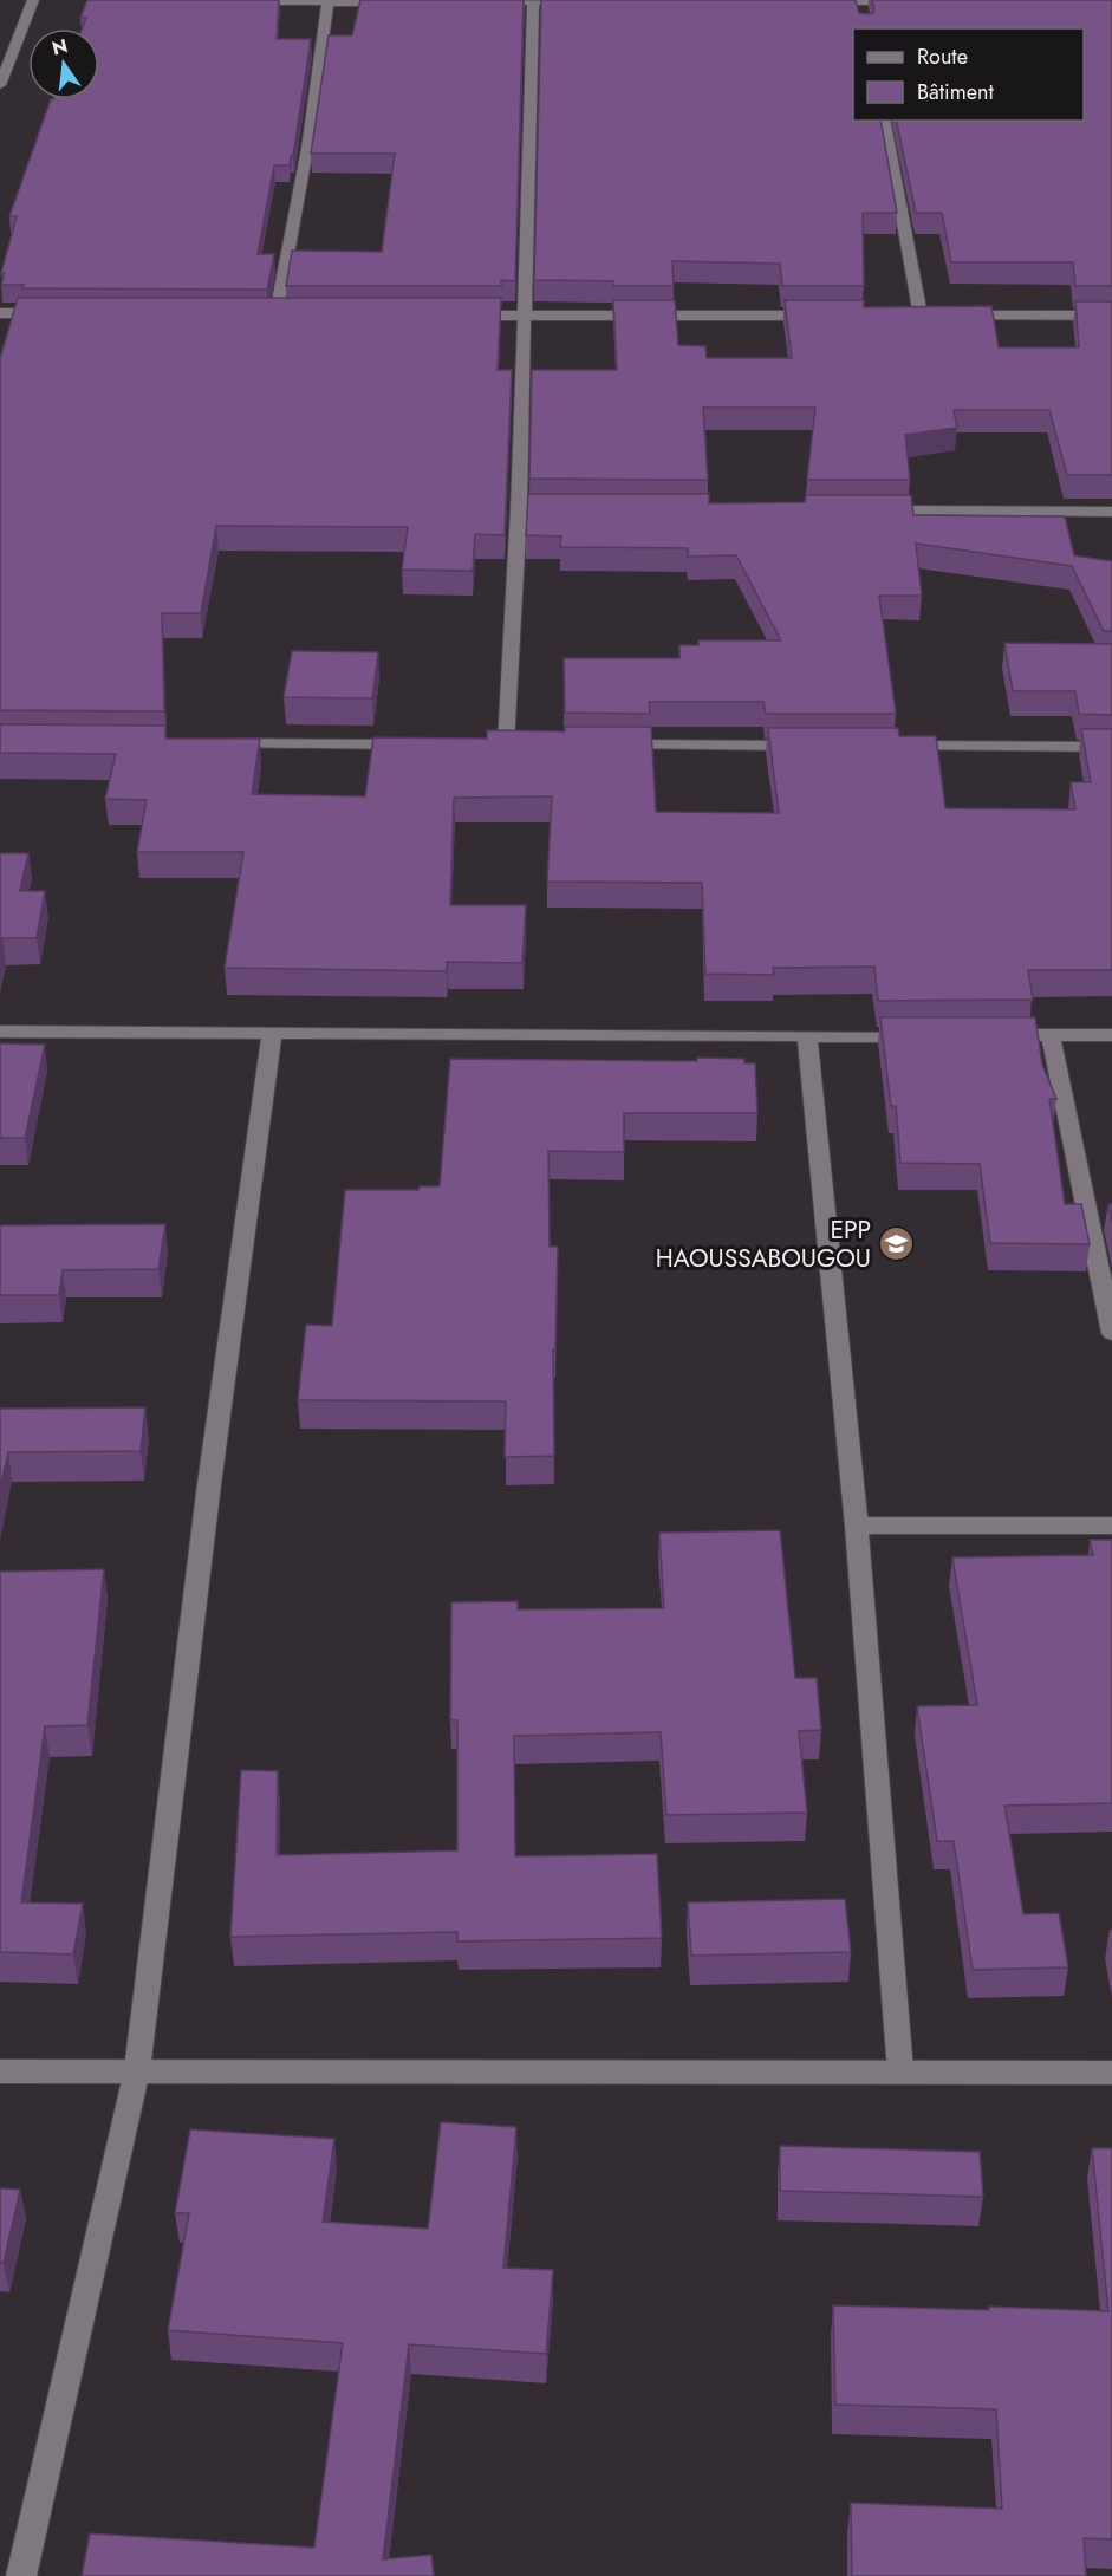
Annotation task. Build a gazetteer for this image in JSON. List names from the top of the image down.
{
  "places": {
    "school or university": ["EPP HAOUSSABOUGOU"]
  },
  "legend": ["Route", "Bâtiment"],
  "north": "top"
}
